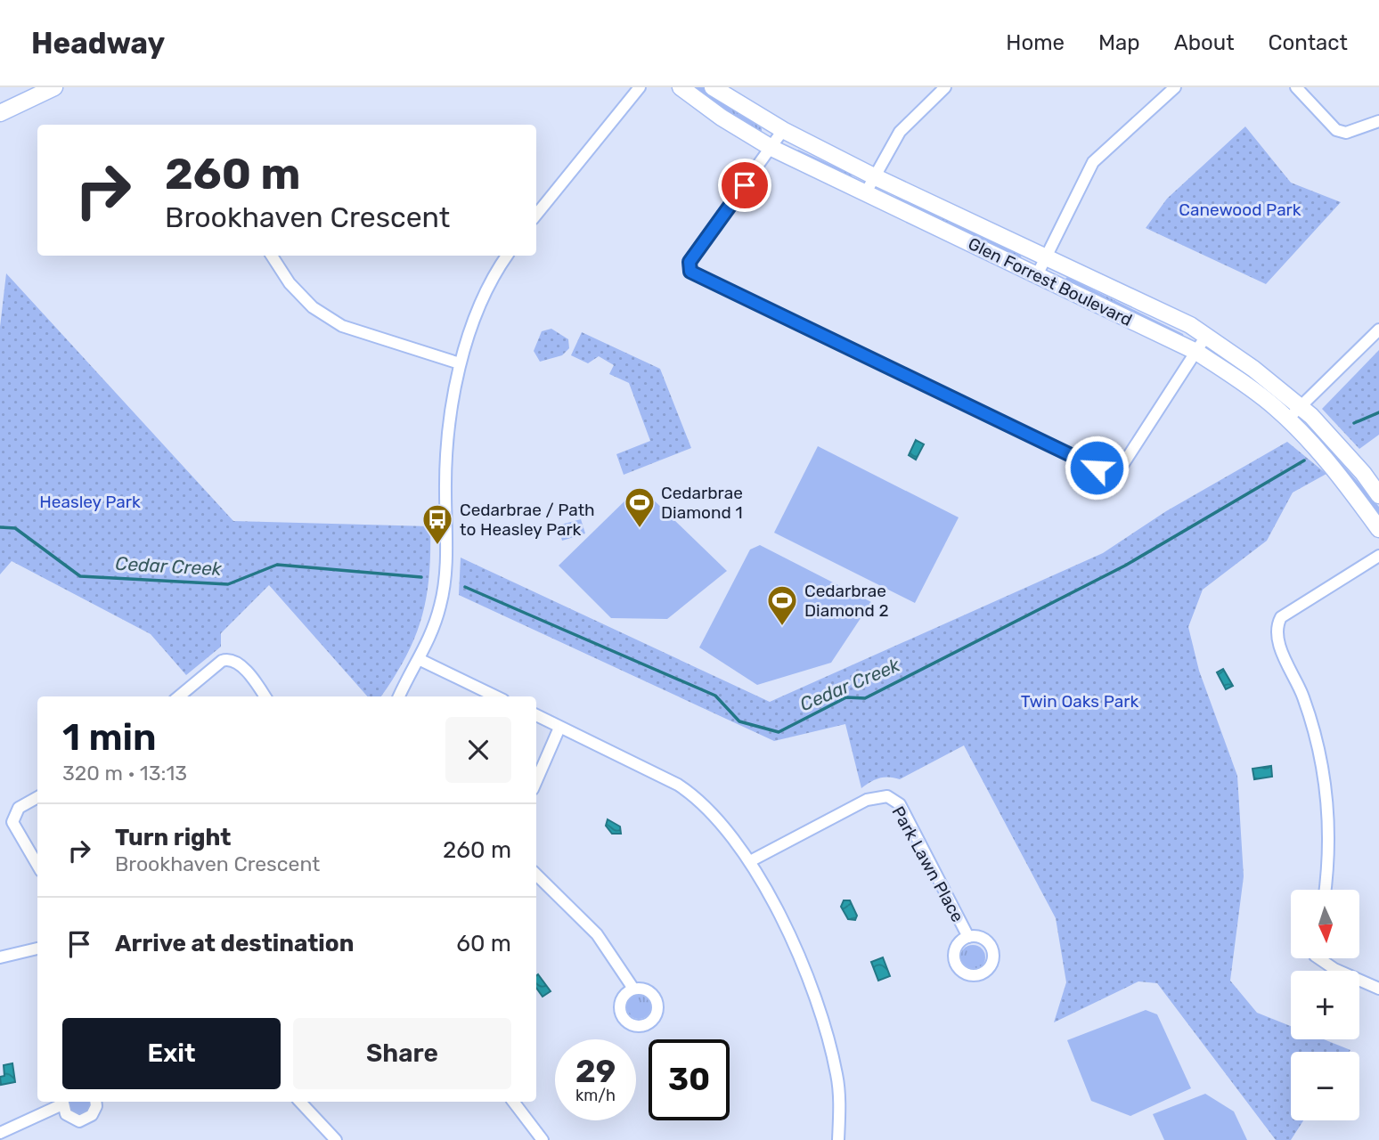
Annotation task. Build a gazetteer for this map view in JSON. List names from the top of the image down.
{
  "streets": {
    "street": ["Glen Forrest Boulevard", "Park Lawn Place"]
  },
  "water": ["Cedar Creek"],
  "parks": ["Canewood Park", "Heasley Park", "Twin Oaks Park"],
  "places": {
    "sports": ["Cedarbrae Diamond 1", "Cedarbrae Diamond 2"],
    "bus stop": ["Cedarbrae / Path to Heasley Park"]
  },
  "north": "bottom",
  "page": {
    "header": "Headway",
    "nav": [
      "Home",
      "Map",
      "About",
      "Contact"
    ],
    "turn": ["260 m", "Brookhaven Crescent"],
    "heading": ["1 min", "320 m · 13:13"],
    "list": [
      {
        "name": "Turn right",
        "note": "Brookhaven Crescent",
        "value": "260 m"
      },
      {
        "name": "Arrive at destination",
        "value": "60 m"
      }
    ],
    "map_buttons": ["+", "−"],
    "buttons": ["Exit", "Share"],
    "speed": "29 km/h",
    "limit": "30"
  }
}
